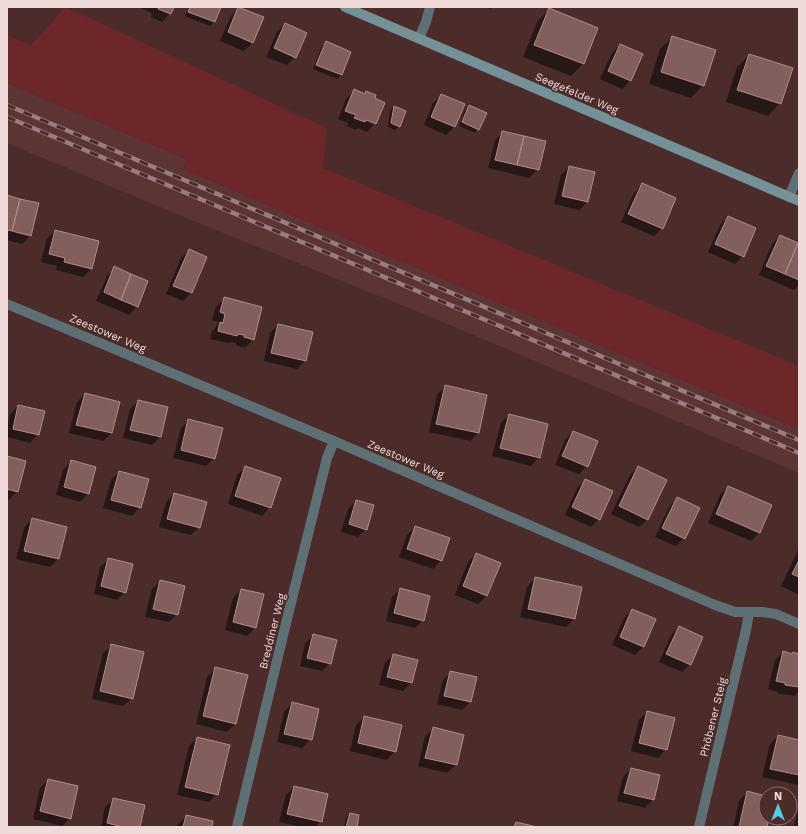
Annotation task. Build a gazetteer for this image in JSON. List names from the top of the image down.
{
  "streets": {
    "street": [
      "Seegefelder Weg",
      "Zeestower Weg",
      "Breddiner Weg",
      "Phöbener Steig"
    ]
  },
  "crossings": [
    ["Zeestower Weg", "Breddiner Weg"],
    ["Zeestower Weg", "Phöbener Steig"]
  ],
  "north": "top"
}
